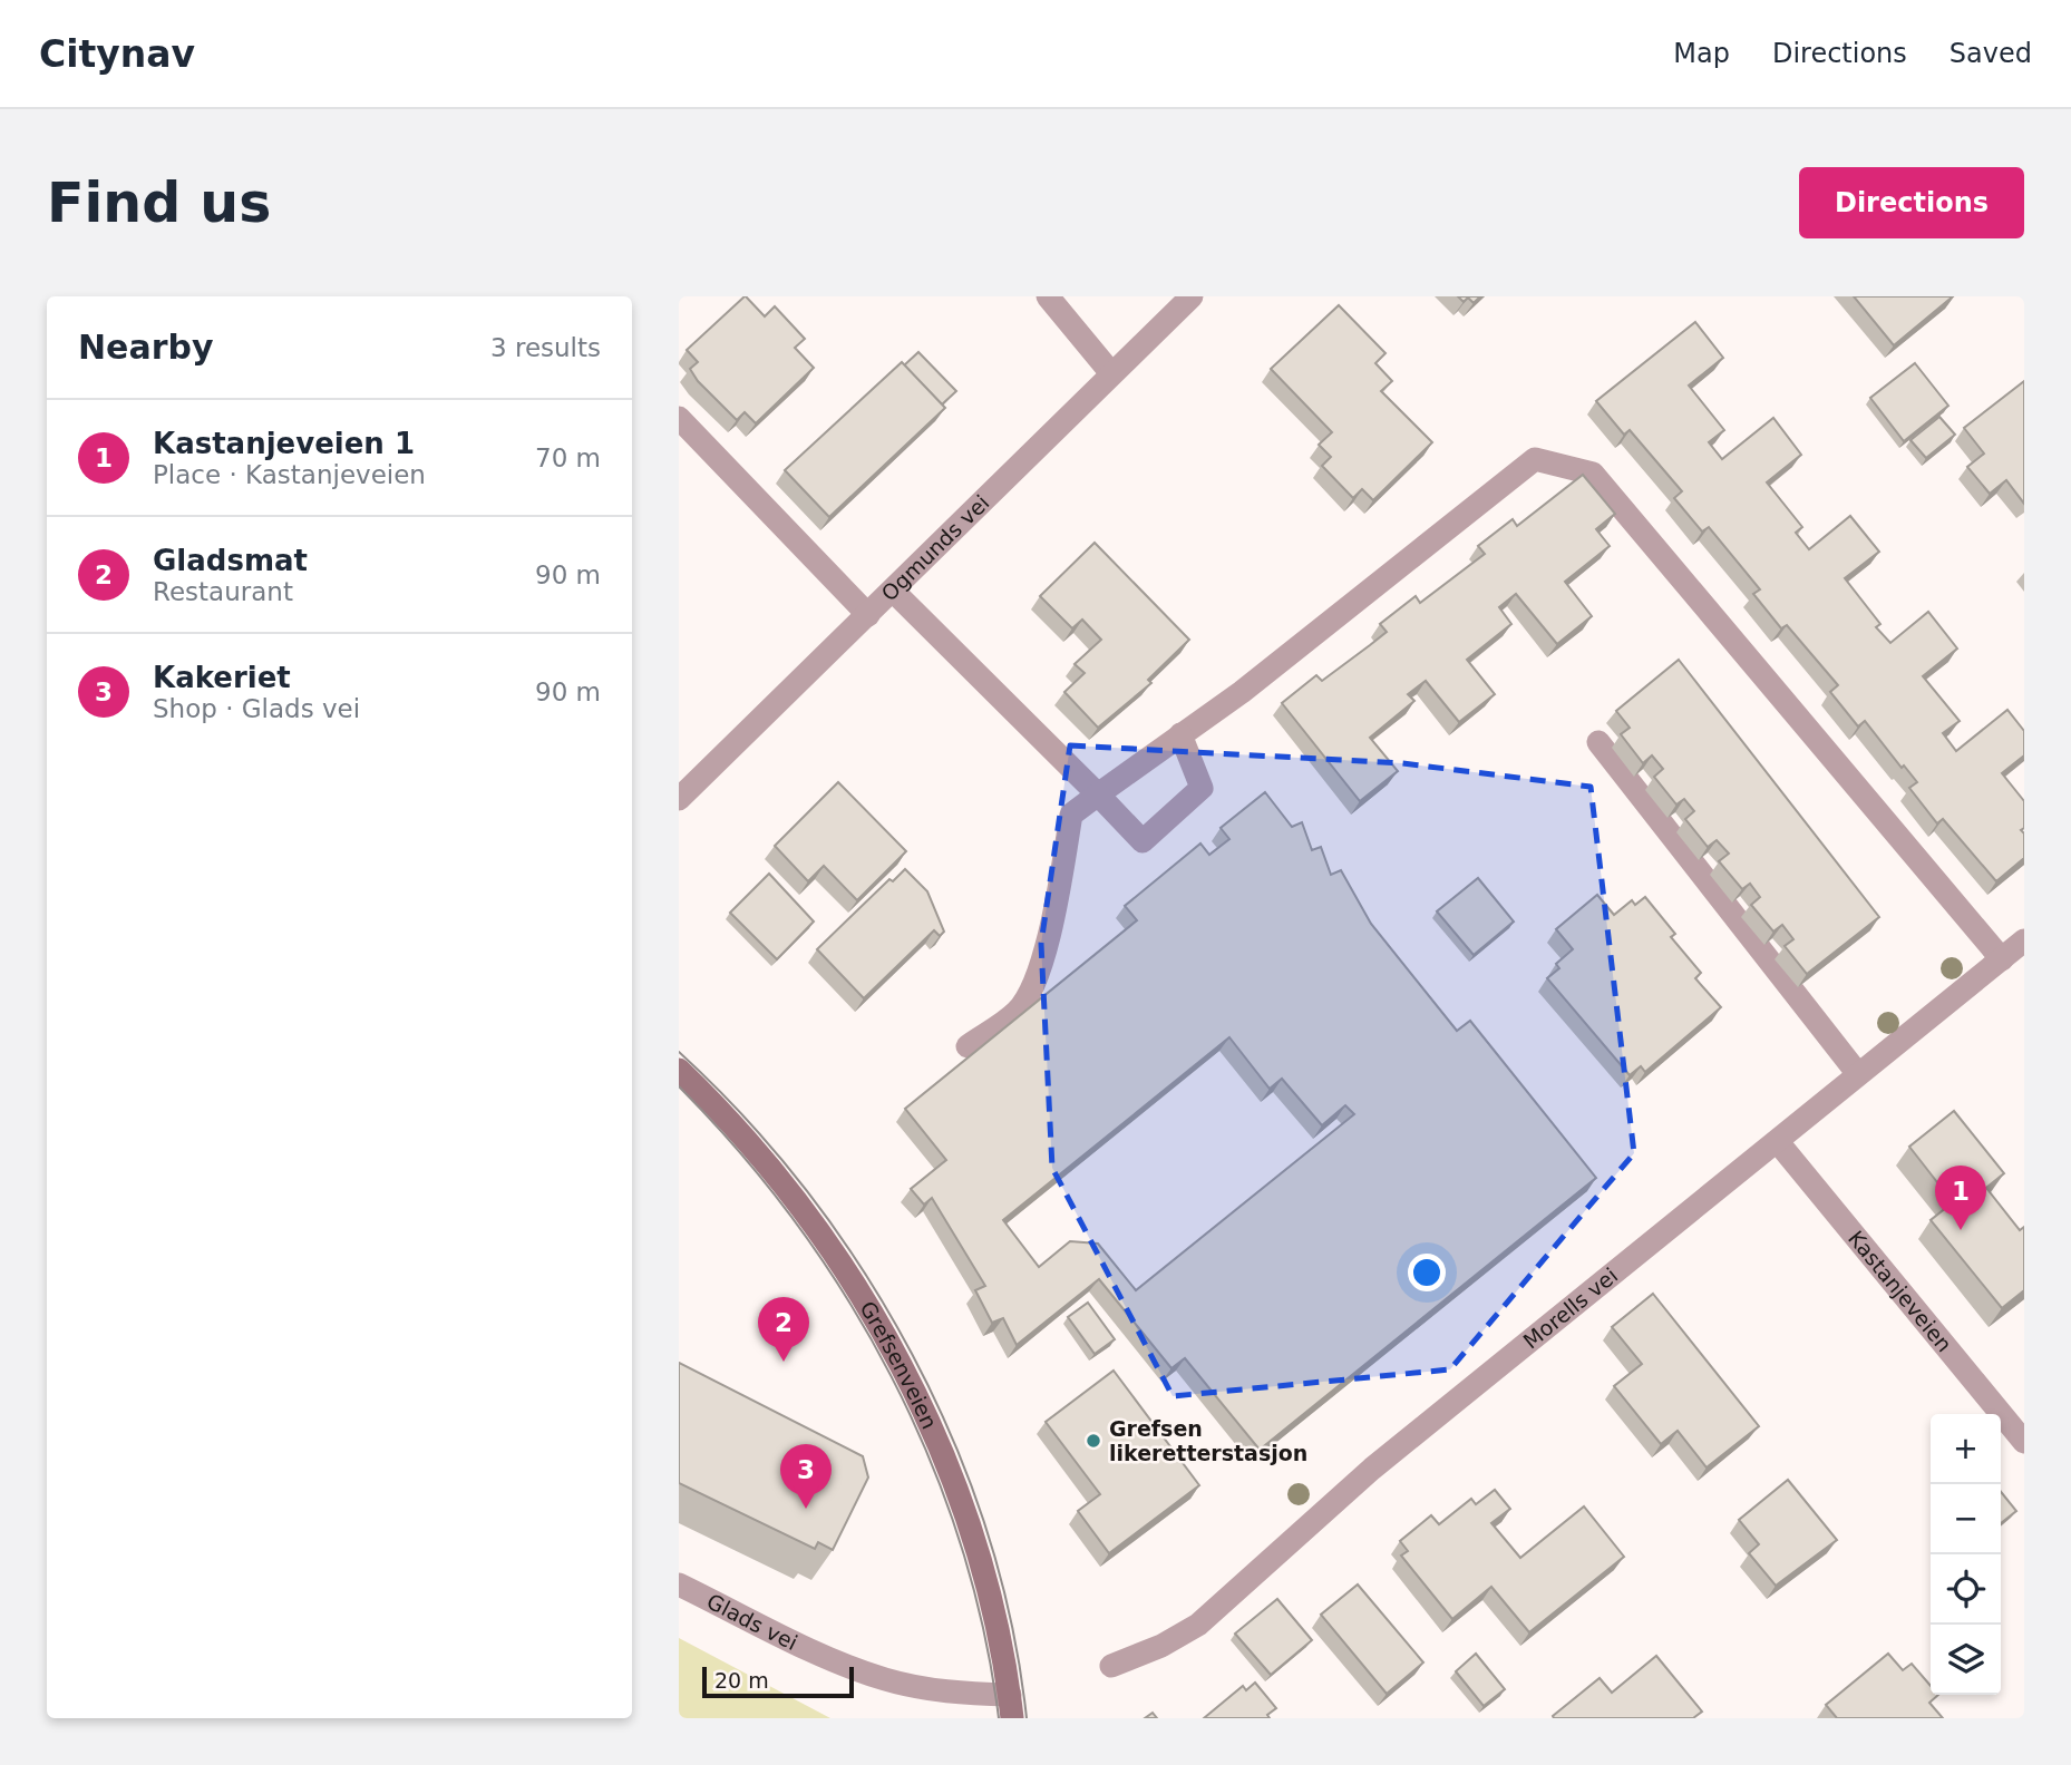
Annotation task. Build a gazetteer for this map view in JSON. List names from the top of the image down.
{
  "streets": {
    "main road": ["Grefsenveien"],
    "street": [
      "Ogmunds vei",
      "Kastanjeveien",
      "Morells vei",
      "Glads vei"
    ]
  },
  "crossings": [
    ["Kastanjeveien", "Morells vei"],
    ["Grefsenveien", "Glads vei"]
  ],
  "places": ["Grefsen likeretterstasjon"],
  "scale_bar": "20 m",
  "page": {
    "header": "Citynav",
    "nav": ["Map", "Directions", "Saved"],
    "buttons": "Directions",
    "title": "Find us",
    "heading": ["Nearby", "3 results"],
    "list": [
      {
        "mark": "1",
        "name": "Kastanjeveien 1",
        "note": "Place · Kastanjeveien",
        "value": "70 m"
      },
      {
        "mark": "2",
        "name": "Gladsmat",
        "note": "Restaurant",
        "value": "90 m"
      },
      {
        "mark": "3",
        "name": "Kakeriet",
        "note": "Shop · Glads vei",
        "value": "90 m"
      }
    ],
    "pins": ["1", "2", "3"],
    "map_buttons": ["+", "−"],
    "scale": "20 m"
  }
}
